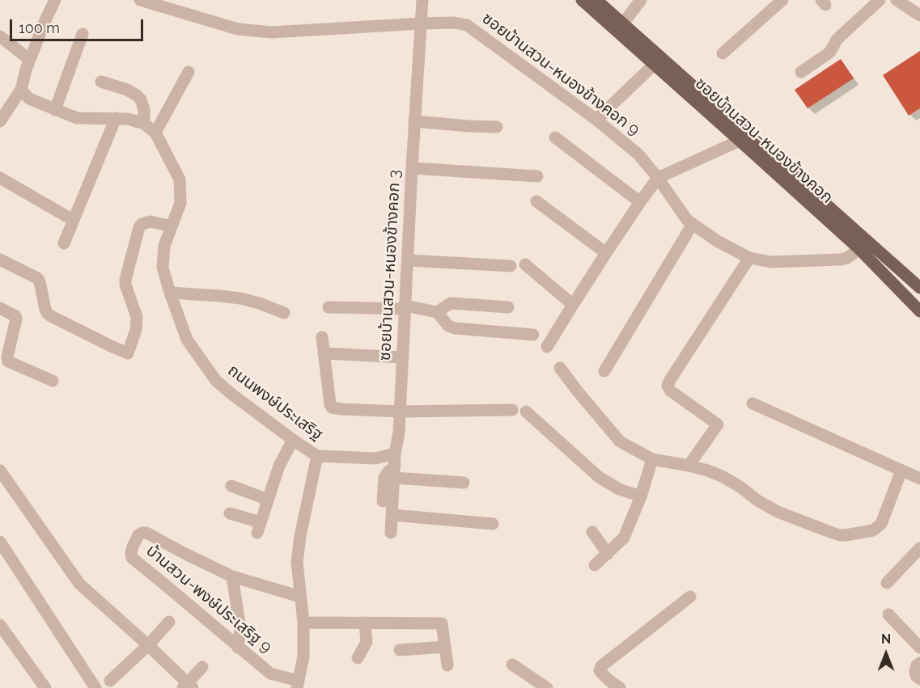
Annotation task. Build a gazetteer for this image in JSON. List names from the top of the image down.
{
  "streets": {
    "main road": ["ซอยบ้านสวน-หนองข้างคอก"],
    "street": [
      "ซอยบ้านสวน-หนองข้างคอก 9",
      "ซอยบ้านสวน-หนองข้างคอก 3",
      "ถนนพงษ์ประเสริฐ",
      "บ้านสวน-พงษ์ประเสริฐ 9"
    ]
  },
  "crossings": [
    ["ซอยบ้านสวน-หนองข้างคอก 9", "ซอยบ้านสวน-หนองข้างคอก"],
    ["ซอยบ้านสวน-หนองข้างคอก 9", "ซอยบ้านสวน-หนองข้างคอก 3"],
    ["ถนนพงษ์ประเสริฐ", "บ้านสวน-พงษ์ประเสริฐ 9"]
  ],
  "scale_bar": "100 m",
  "north": "top"
}
